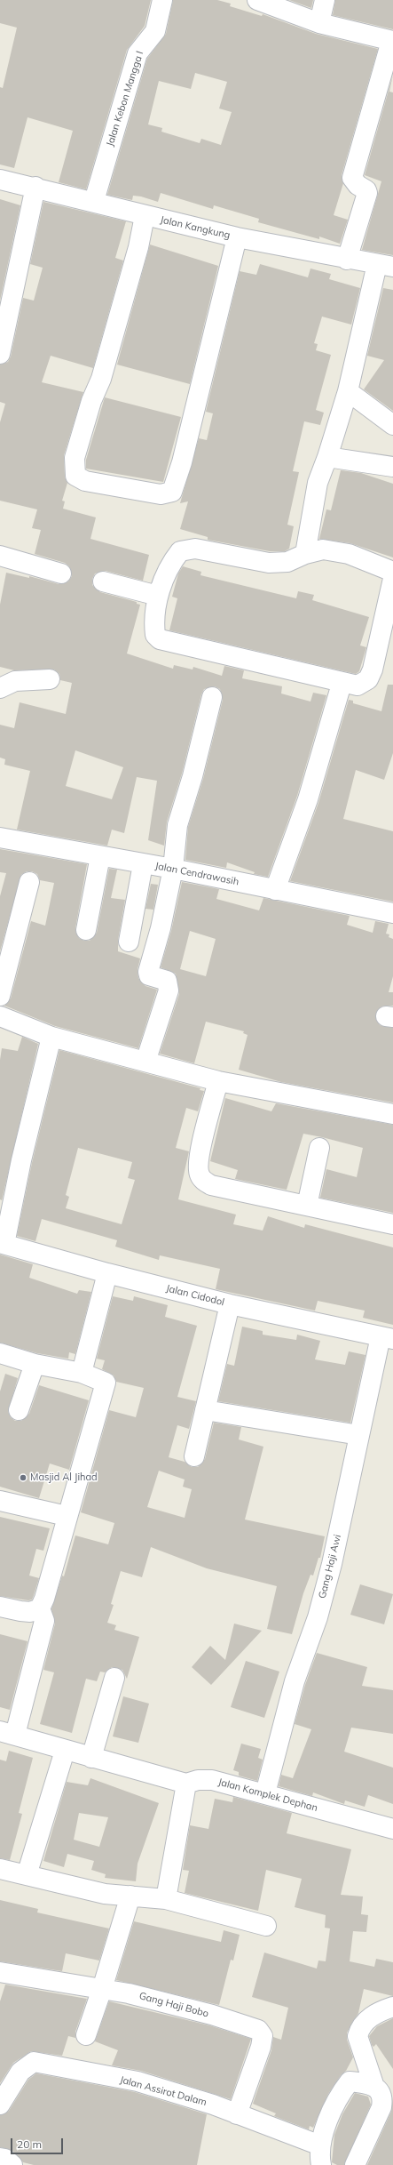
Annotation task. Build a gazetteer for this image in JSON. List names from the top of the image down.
{
  "streets": {
    "street": [
      "Jalan Kebon Mangga I",
      "Jalan Kangkung",
      "Jalan Cendrawasih",
      "Jalan Cidodol",
      "Gang Haji Awi",
      "Jalan Komplek Dephan",
      "Gang Haji Bobo",
      "Jalan Assirot Dalam"
    ]
  },
  "crossings": [
    ["Jalan Kebon Mangga I", "Jalan Kangkung"],
    ["Jalan Cidodol", "Gang Haji Awi"],
    ["Gang Haji Awi", "Jalan Komplek Dephan"],
    ["Gang Haji Bobo", "Jalan Assirot Dalam"]
  ],
  "places": ["Masjid Al Jihad"],
  "scale_bar": "20 m"
}
